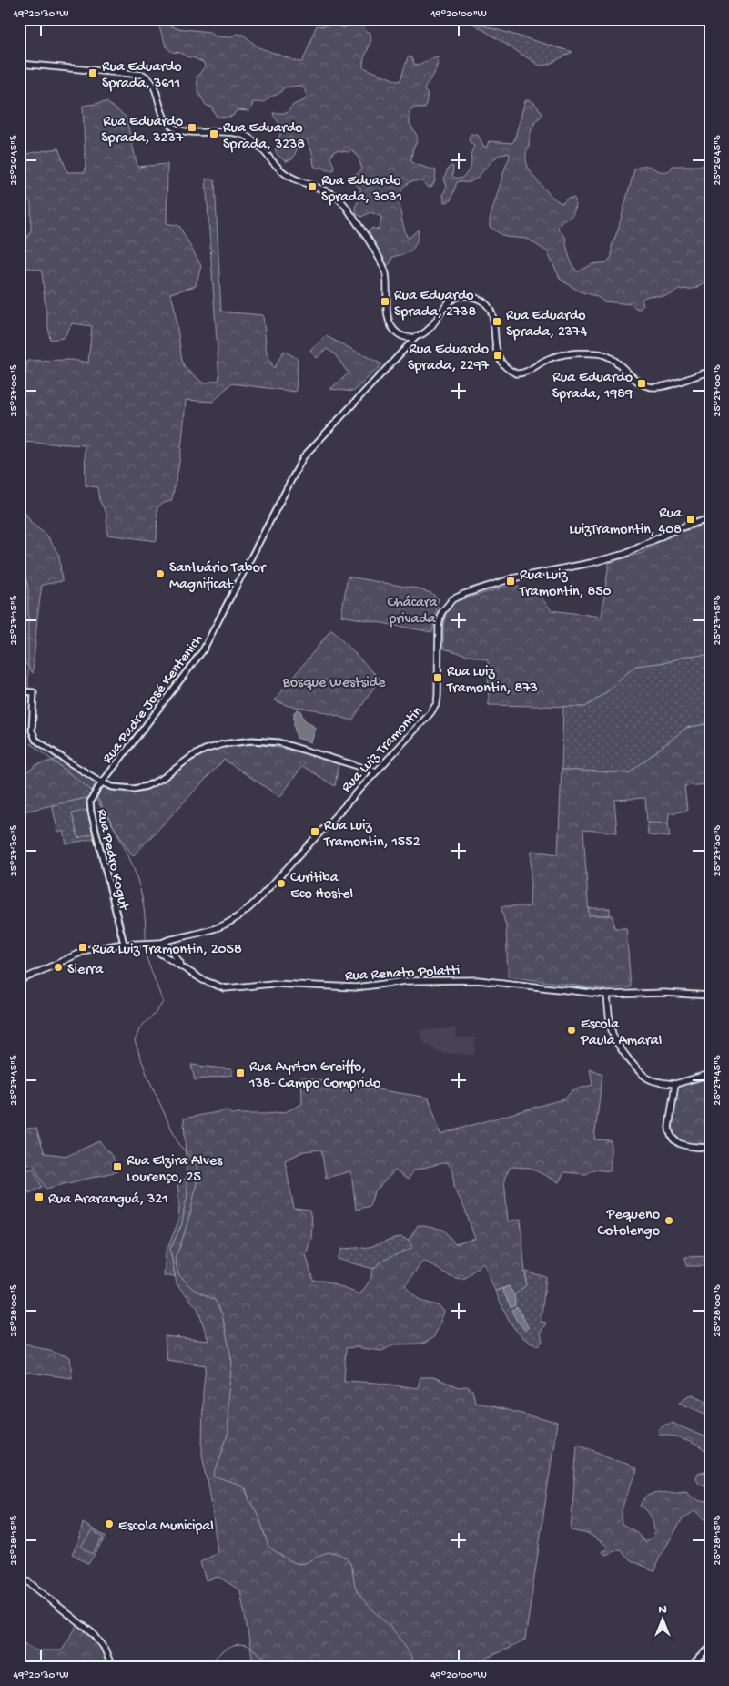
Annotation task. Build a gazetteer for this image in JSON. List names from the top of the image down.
{
  "streets": {
    "main road": ["Rua Luiz Tramontin", "Rua Renato Polatti"],
    "street": ["Rua Padre José Kentenich", "Rua Pedro Kogut"]
  },
  "crossings": [
    ["Rua Padre José Kentenich", "Rua Pedro Kogut"],
    ["Rua Luiz Tramontin", "Rua Renato Polatti"]
  ],
  "parks": ["Chácara privada", "Bosque Westside"],
  "places": {
    "transit": [
      "Rua Eduardo Sprada, 3611",
      "Rua Eduardo Sprada, 3237",
      "Rua Eduardo Sprada, 3238",
      "Rua Eduardo Sprada, 3031",
      "Rua Eduardo Sprada, 2738",
      "Rua Eduardo Sprada, 2374",
      "Rua Eduardo Sprada, 2297",
      "Rua Eduardo Sprada, 1989",
      "Rua LuizTramontin, 408",
      "Rua Luiz Tramontin, 850",
      "Rua Luiz Tramontin, 873",
      "Rua Luiz Tramontin, 1552",
      "Rua Luiz Tramontin, 2058",
      "Rua Ayrton Greiffo, 138- Campo Comprido",
      "Rua Elzira Alves Lourenço, 25",
      "Rua Araranguá, 321"
    ],
    "other": [
      "Santuário Tabor Magnificat",
      "Curitiba Eco Hostel",
      "Sierra",
      "Escola Paula Amaral",
      "Pequeno Cotolengo",
      "Escola Municipal"
    ]
  },
  "north": "top",
  "coordinates": [
    "49°20'30\"W",
    "49°20'00\"W",
    "25°26'45\"S",
    "25°27'00\"S",
    "25°27'15\"S",
    "25°27'30\"S",
    "25°27'45\"S",
    "25°28'00\"S",
    "25°28'15\"S"
  ]
}
